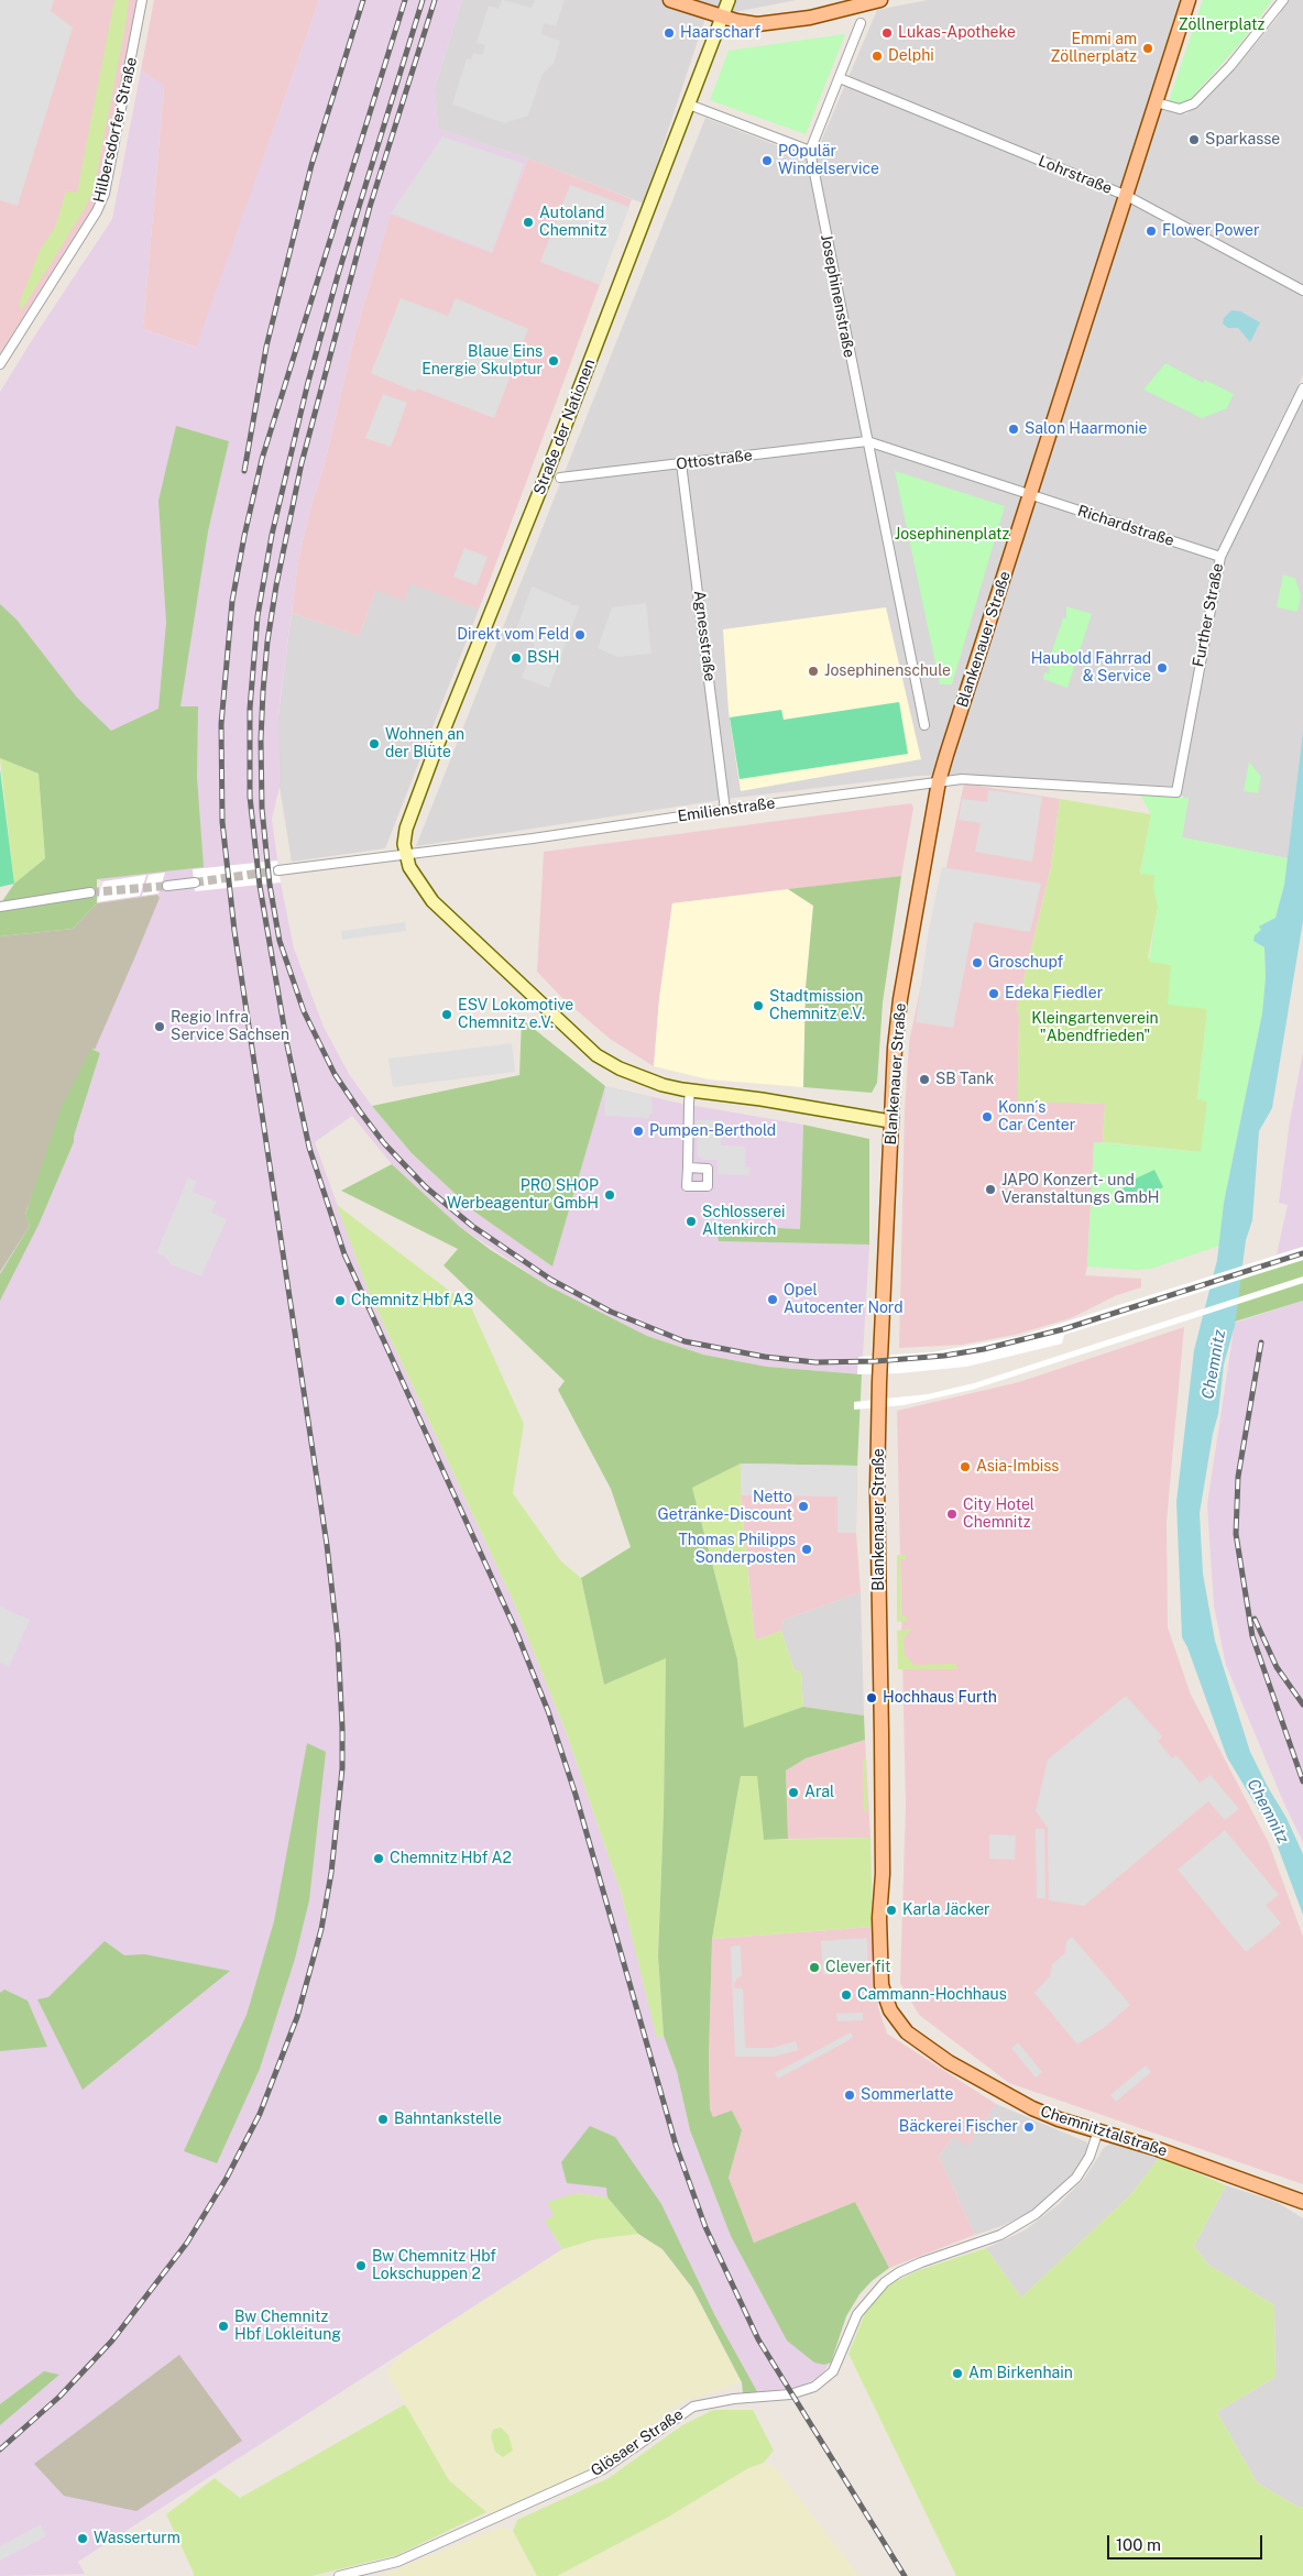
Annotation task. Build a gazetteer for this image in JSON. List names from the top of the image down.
{
  "streets": {
    "main road": ["Straße der Nationen", "Blankenauer Straße", "Chemnitztalstraße"],
    "street": [
      "Hilbersdorfer Straße",
      "Lohrstraße",
      "Josephinenstraße",
      "Ottostraße",
      "Richardstraße",
      "Further Straße",
      "Agnesstraße",
      "Emilienstraße",
      "Glösaer Straße"
    ]
  },
  "crossings": [
    ["Lohrstraße", "Blankenauer Straße"],
    ["Josephinenstraße", "Ottostraße"],
    ["Straße der Nationen", "Emilienstraße"],
    ["Ottostraße", "Agnesstraße"],
    ["Richardstraße", "Further Straße"],
    ["Richardstraße", "Blankenauer Straße"],
    ["Further Straße", "Emilienstraße"],
    ["Agnesstraße", "Emilienstraße"],
    ["Blankenauer Straße", "Emilienstraße"],
    ["Blankenauer Straße", "Chemnitztalstraße"],
    ["Chemnitztalstraße", "Glösaer Straße"]
  ],
  "water": ["Chemnitz"],
  "parks": ["Zöllnerplatz", "Josephinenplatz", "Kleingartenverein \"Abendfrieden\""],
  "places": [
    "Haarscharf",
    "Lukas-Apotheke",
    "Emmi am Zöllnerplatz",
    "Delphi",
    "Sparkasse",
    "POpulär Windelservice",
    "Autoland Chemnitz",
    "Flower Power",
    "Blaue Eins Energie Skulptur",
    "Salon Haarmonie",
    "Direkt vom Feld",
    "BSH",
    "Haubold Fahrrad & Service",
    "Josephinenschule",
    "Wohnen an der Blüte",
    "Groschupf",
    "Edeka Fiedler",
    "Stadtmission Chemnitz e.V.",
    "ESV Lokomotive Chemnitz e.V.",
    "Regio Infra Service Sachsen",
    "SB Tank",
    "Konn´s Car Center",
    "Pumpen-Berthold",
    "JAPO Konzert- und Veranstaltungs GmbH",
    "PRO SHOP Werbeagentur GmbH",
    "Schlosserei Altenkirch",
    "Opel Autocenter Nord",
    "Chemnitz Hbf A3",
    "Asia-Imbiss",
    "Netto Getränke-Discount",
    "City Hotel Chemnitz",
    "Thomas Philipps Sonderposten",
    "Hochhaus Furth",
    "Aral",
    "Chemnitz Hbf A2",
    "Karla Jäcker",
    "Clever fit",
    "Cammann-Hochhaus",
    "Sommerlatte",
    "Bahntankstelle",
    "Bäckerei Fischer",
    "Bw Chemnitz Hbf Lokschuppen 2",
    "Bw Chemnitz Hbf Lokleitung",
    "Am Birkenhain",
    "Wasserturm"
  ],
  "scale_bar": "100 m"
}
